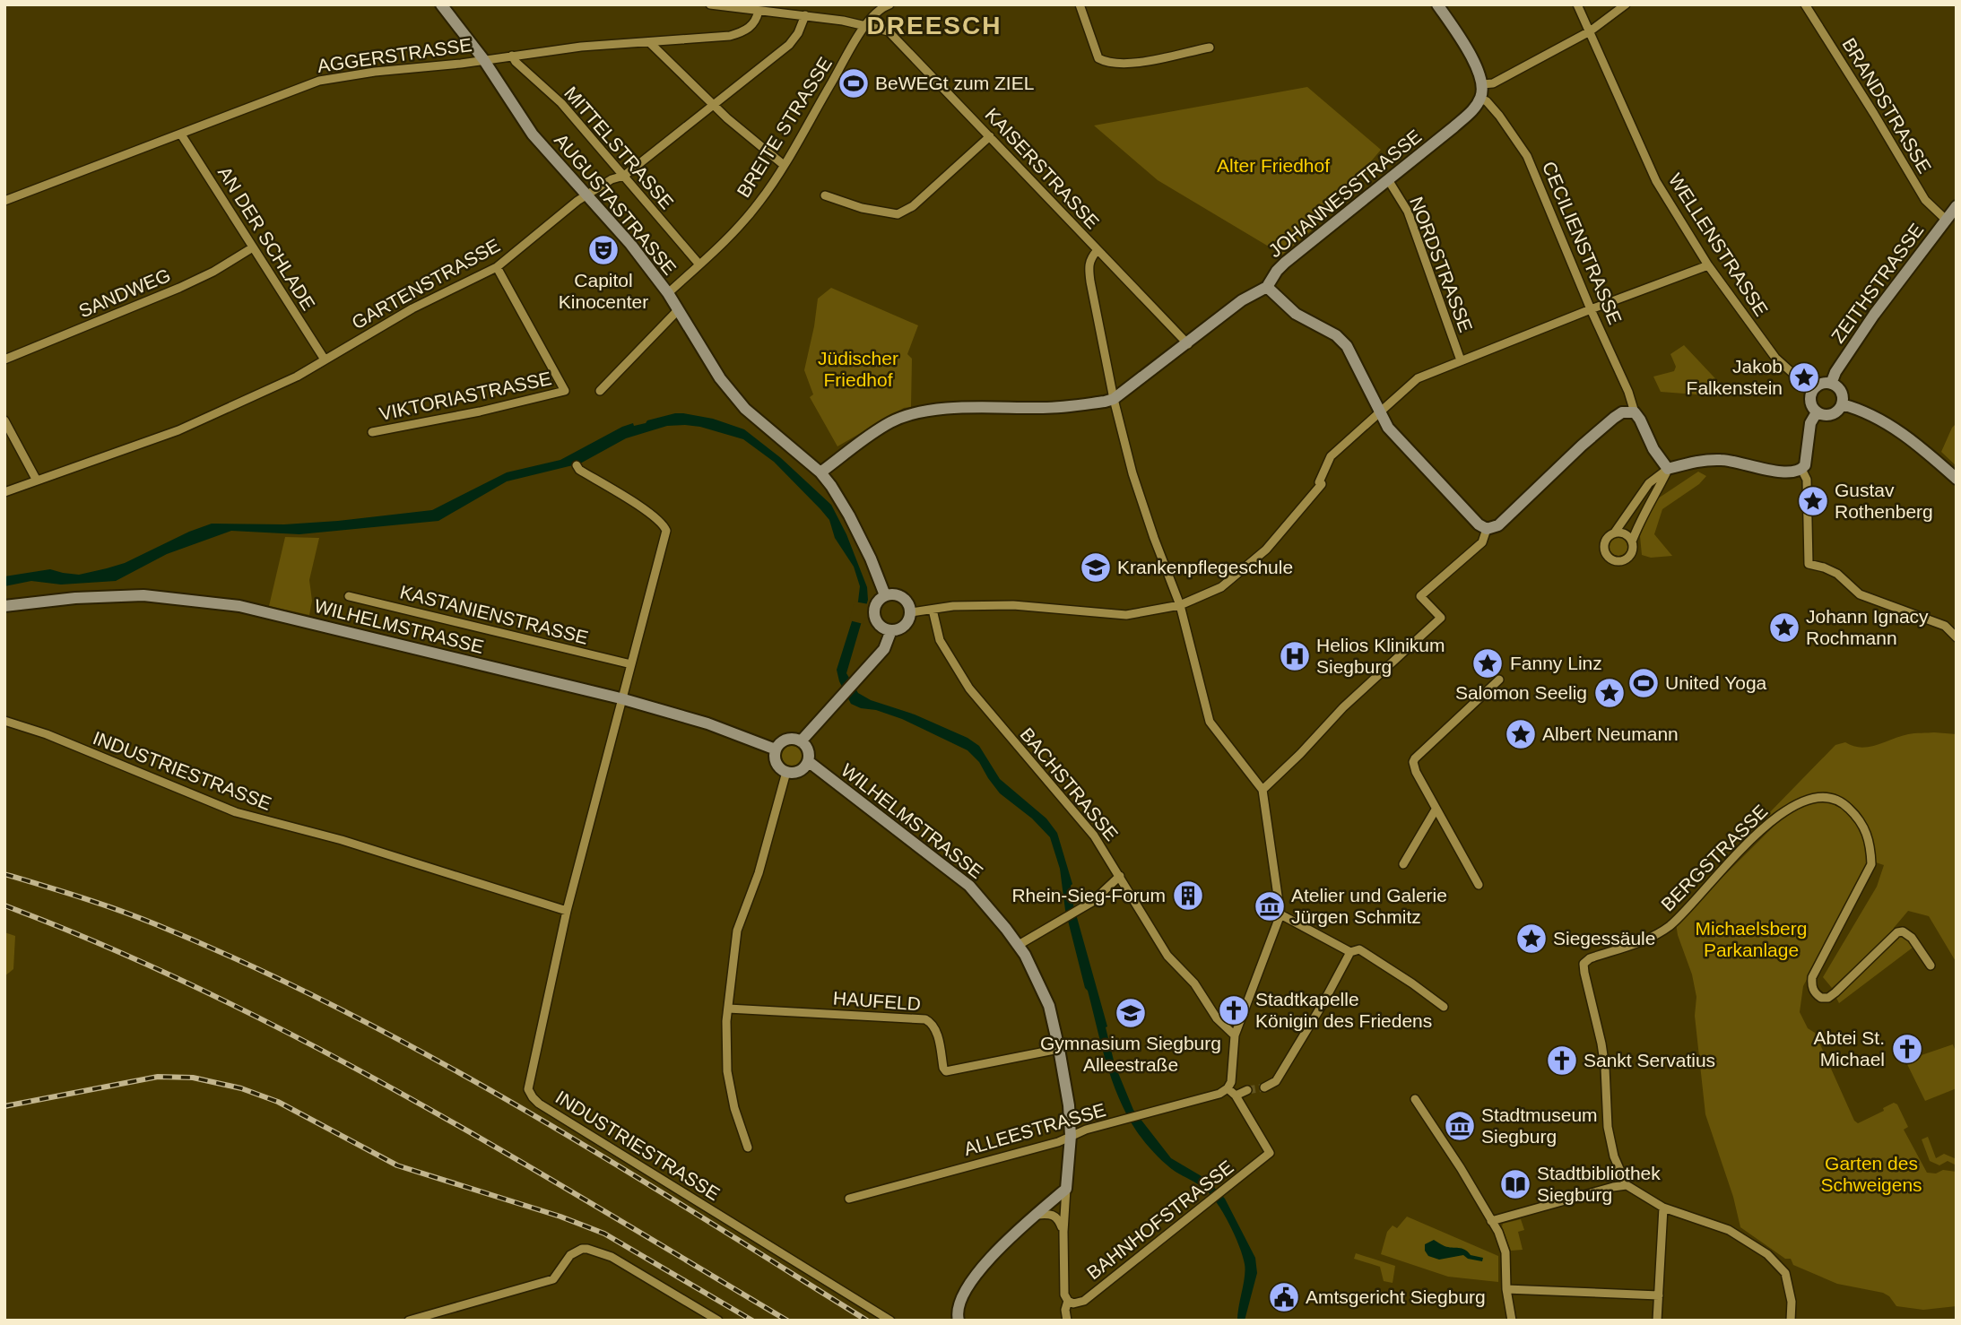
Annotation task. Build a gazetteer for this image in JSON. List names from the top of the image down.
{
  "streets": {
    "main road": [
      "JOHANNESSTRASSE",
      "AUGUSTASTRASSE",
      "CECILIENSTRASSE",
      "ZEITHSTRASSE",
      "WILHELMSTRASSE"
    ],
    "street": [
      "AGGERSTRASSE",
      "BRANDSTRASSE",
      "BREITE STRASSE",
      "MITTELSTRASSE",
      "KAISERSTRASSE",
      "AN DER SCHLADE",
      "WELLENSTRASSE",
      "NORDSTRASSE",
      "GARTENSTRASSE",
      "SANDWEG",
      "VIKTORIASTRASSE",
      "KASTANIENSTRASSE",
      "INDUSTRIESTRASSE",
      "BACHSTRASSE",
      "BERGSTRASSE",
      "HAUFELD",
      "ALLEESTRASSE",
      "BAHNHOFSTRASSE"
    ]
  },
  "crossings": [
    ["AGGERSTRASSE", "MITTELSTRASSE"],
    ["AGGERSTRASSE", "KAISERSTRASSE"],
    ["AGGERSTRASSE", "AUGUSTASTRASSE"],
    ["AGGERSTRASSE", "AN DER SCHLADE"],
    ["BRANDSTRASSE", "ZEITHSTRASSE"],
    ["BREITE STRASSE", "MITTELSTRASSE"],
    ["BREITE STRASSE", "KAISERSTRASSE"],
    ["BREITE STRASSE", "AUGUSTASTRASSE"],
    ["MITTELSTRASSE", "GARTENSTRASSE"],
    ["KAISERSTRASSE", "JOHANNESSTRASSE"],
    ["KAISERSTRASSE", "GARTENSTRASSE"],
    ["JOHANNESSTRASSE", "CECILIENSTRASSE"],
    ["JOHANNESSTRASSE", "NORDSTRASSE"],
    ["AUGUSTASTRASSE", "GARTENSTRASSE"],
    ["AN DER SCHLADE", "GARTENSTRASSE"],
    ["AN DER SCHLADE", "SANDWEG"],
    ["WELLENSTRASSE", "ZEITHSTRASSE"],
    ["GARTENSTRASSE", "VIKTORIASTRASSE"],
    ["KASTANIENSTRASSE", "INDUSTRIESTRASSE"],
    ["WILHELMSTRASSE", "INDUSTRIESTRASSE"],
    ["WILHELMSTRASSE", "HAUFELD"],
    ["WILHELMSTRASSE", "ALLEESTRASSE"],
    ["WILHELMSTRASSE", "BAHNHOFSTRASSE"]
  ],
  "districts": ["DREESCH"],
  "parks": [
    "Alter Friedhof",
    "Jüdischer Friedhof",
    "Michaelsberg Parkanlage",
    "Garten des Schweigens"
  ],
  "places": {
    "sports": ["BeWEGt zum ZIEL", "United Yoga"],
    "theatre": ["Capitol Kinocenter"],
    "place": [
      "Jakob Falkenstein",
      "Gustav Rothenberg",
      "Johann Ignacy Rochmann",
      "Fanny Linz",
      "Salomon Seelig",
      "Albert Neumann",
      "Siegessäule"
    ],
    "school or university": ["Krankenpflegeschule", "Gymnasium Siegburg Alleestraße"],
    "hospital": ["Helios Klinikum Siegburg"],
    "building": ["Rhein-Sieg-Forum"],
    "museum": ["Atelier und Galerie Jürgen Schmitz", "Stadtmuseum Siegburg"],
    "church": ["Stadtkapelle Königin des Friedens", "Abtei St. Michael", "Sankt Servatius"],
    "library": ["Stadtbibliothek Siegburg"],
    "public building": ["Amtsgericht Siegburg"]
  }
}
